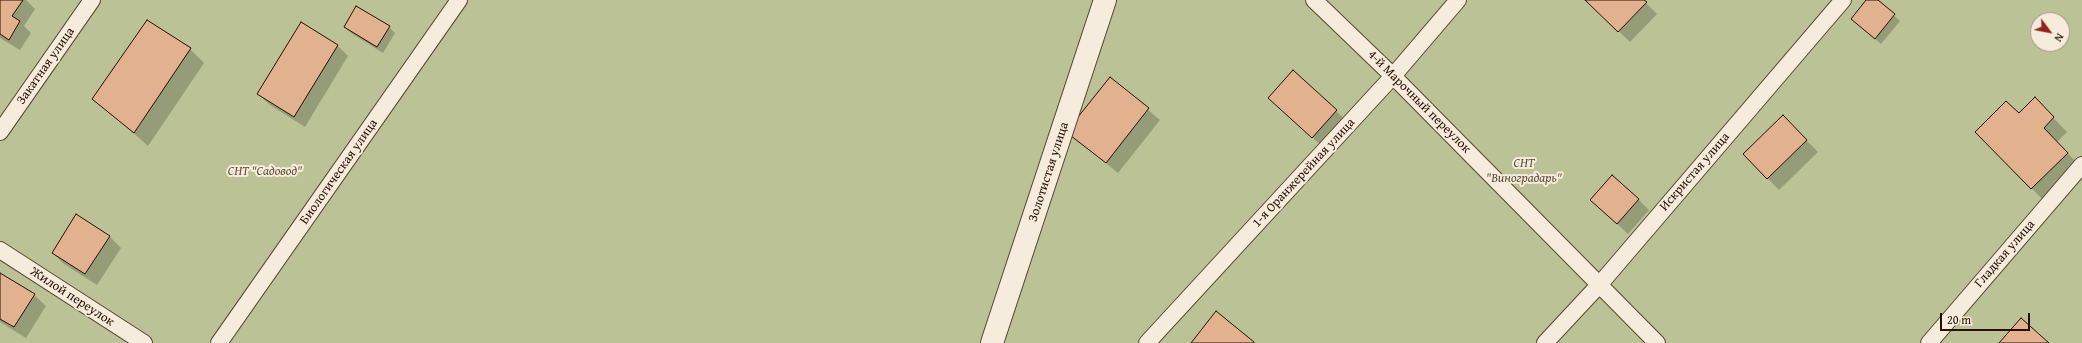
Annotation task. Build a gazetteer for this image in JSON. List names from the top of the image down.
{
  "streets": {
    "street": ["Золотистая улица"],
    "lane": [
      "Закатная улица",
      "4-й Марочный переулок",
      "Биологическая улица",
      "Искристая улица",
      "1-я Оранжерейная улица",
      "Гладкая улица",
      "Жилой переулок"
    ]
  },
  "crossings": [
    ["4-й Марочный переулок", "Искристая улица"],
    ["4-й Марочный переулок", "1-я Оранжерейная улица"]
  ],
  "parks": ["СНТ \"Виноградарь\"", "СНТ \"Садовод\""],
  "scale_bar": "20 m",
  "north": "bottom right"
}
